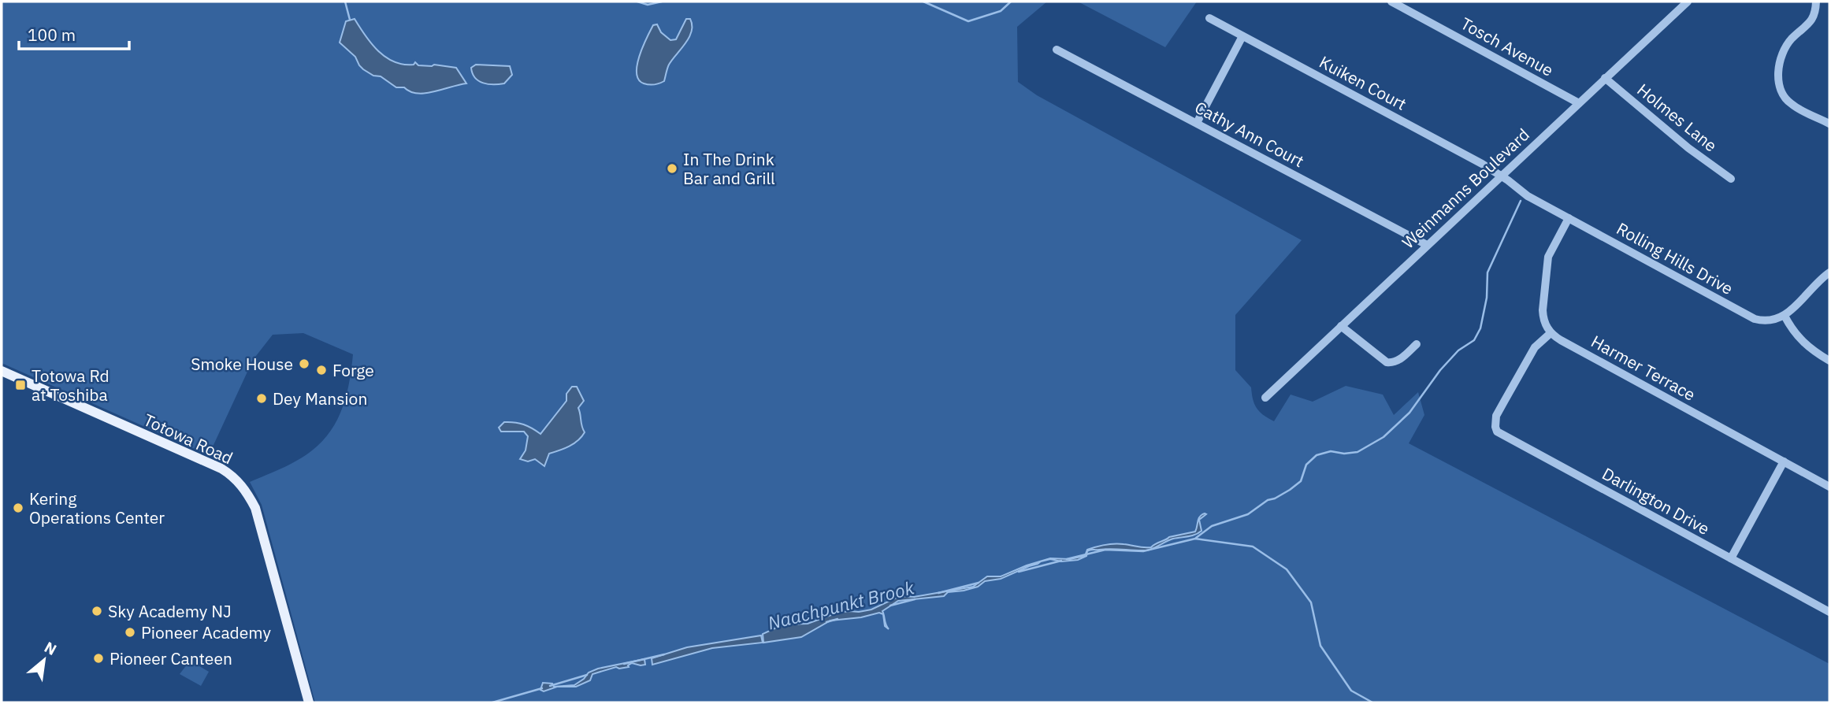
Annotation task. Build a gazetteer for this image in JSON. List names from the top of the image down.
{
  "streets": {
    "main road": ["Totowa Road"],
    "street": [
      "Tosch Avenue",
      "Kuiken Court",
      "Holmes Lane",
      "Cathy Ann Court",
      "Weinmanns Boulevard",
      "Rolling Hills Drive",
      "Harmer Terrace",
      "Darlington Drive"
    ]
  },
  "crossings": [
    ["Tosch Avenue", "Weinmanns Boulevard"],
    ["Kuiken Court", "Weinmanns Boulevard"],
    ["Kuiken Court", "Rolling Hills Drive"],
    ["Holmes Lane", "Weinmanns Boulevard"],
    ["Cathy Ann Court", "Weinmanns Boulevard"],
    ["Weinmanns Boulevard", "Rolling Hills Drive"],
    ["Harmer Terrace", "Darlington Drive"]
  ],
  "water": ["Naachpunkt Brook"],
  "places": {
    "other": [
      "In The Drink Bar and Grill",
      "Smoke House",
      "Forge",
      "Dey Mansion",
      "Kering Operations Center",
      "Sky Academy NJ",
      "Pioneer Academy",
      "Pioneer Canteen"
    ],
    "transit": ["Totowa Rd at Toshiba"]
  },
  "scale_bar": "100 m",
  "north": "top right"
}
